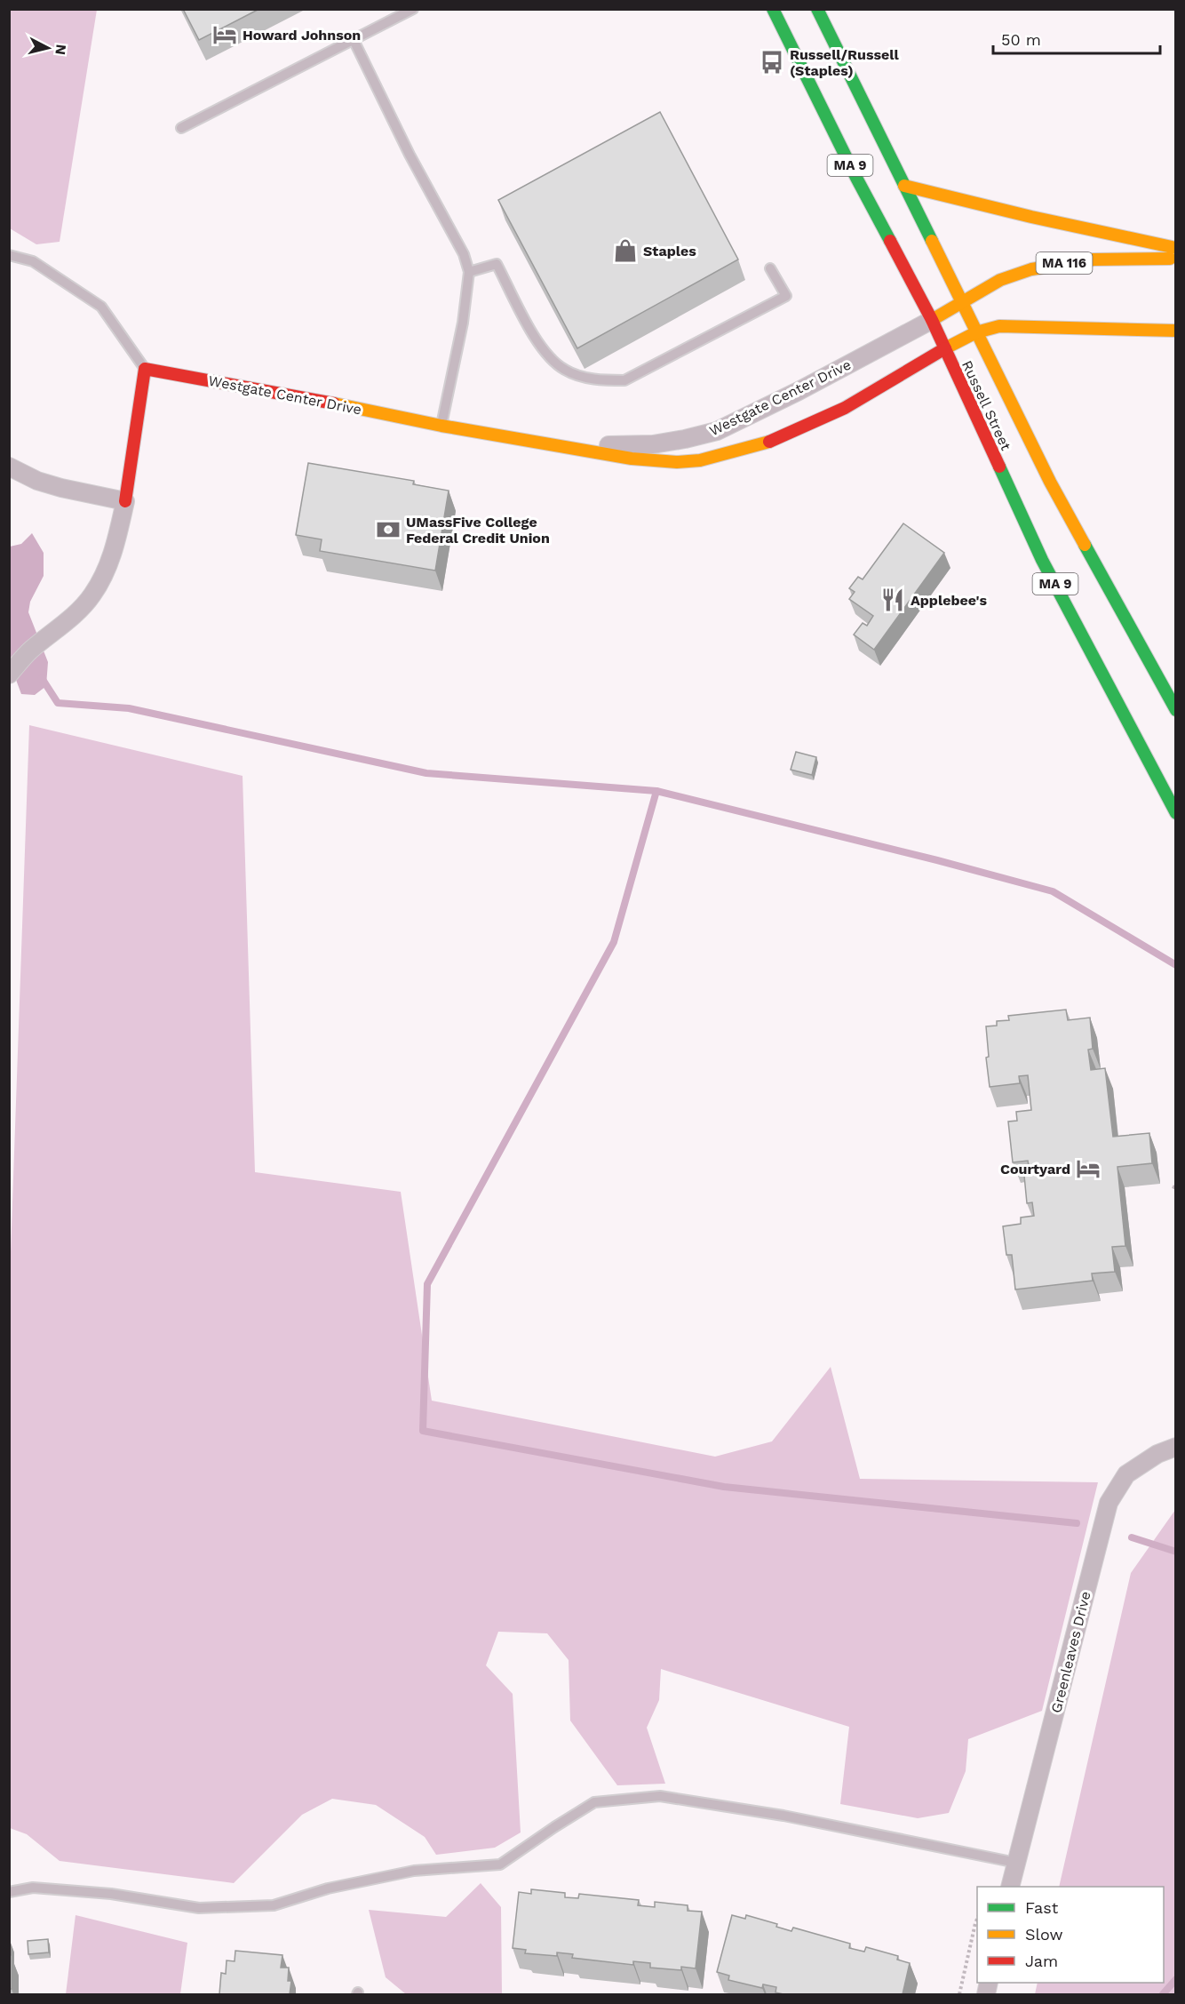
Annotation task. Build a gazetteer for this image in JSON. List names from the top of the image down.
{
  "streets": {
    "main road": [
      "MA 9",
      "MA 116",
      "Westgate Center Drive",
      "Russell Street"
    ],
    "street": ["Greenleaves Drive"]
  },
  "crossings": [
    ["MA 116", "Westgate Center Drive"],
    ["MA 116", "Russell Street"],
    ["Westgate Center Drive", "Russell Street"]
  ],
  "places": {
    "hotel": ["Howard Johnson", "Courtyard"],
    "bus stop": ["Russell/Russell (Staples)"],
    "shop": ["Staples"],
    "bank": ["UMassFive College Federal Credit Union"],
    "restaurant": ["Applebee's"]
  },
  "legend": ["Fast", "Slow", "Jam"],
  "scale_bar": "50 m",
  "north": "right"
}
